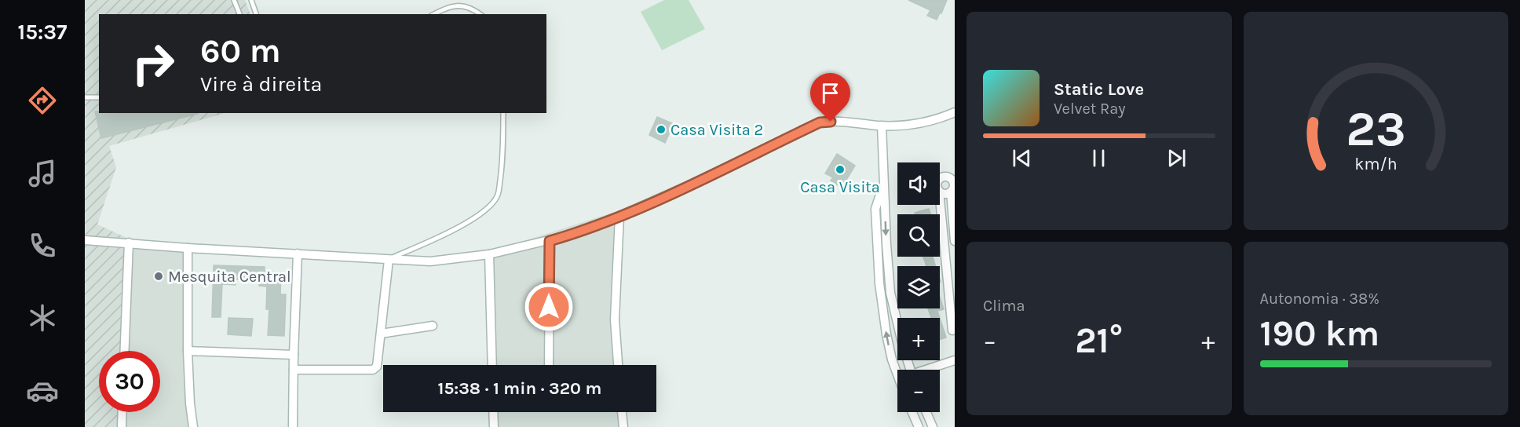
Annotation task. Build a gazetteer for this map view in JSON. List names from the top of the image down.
{
  "places": ["Casa Visita 2", "Casa Visita", "Mesquita Central"],
  "page": {
    "tabs": "15:37",
    "turn": ["60 m", "Vire à direita"],
    "song": ["Static Love", "Velvet Ray"],
    "map_buttons": ["+", "−"],
    "tile": [
      "Clima",
      ["Autonomia · 38%", "190 km"]
    ],
    "heat": ["−", "21°", "+"],
    "limit": "30",
    "trip": "15:38 · 1 min · 320 m",
    "gauge": ["23", "km/h"]
  }
}
